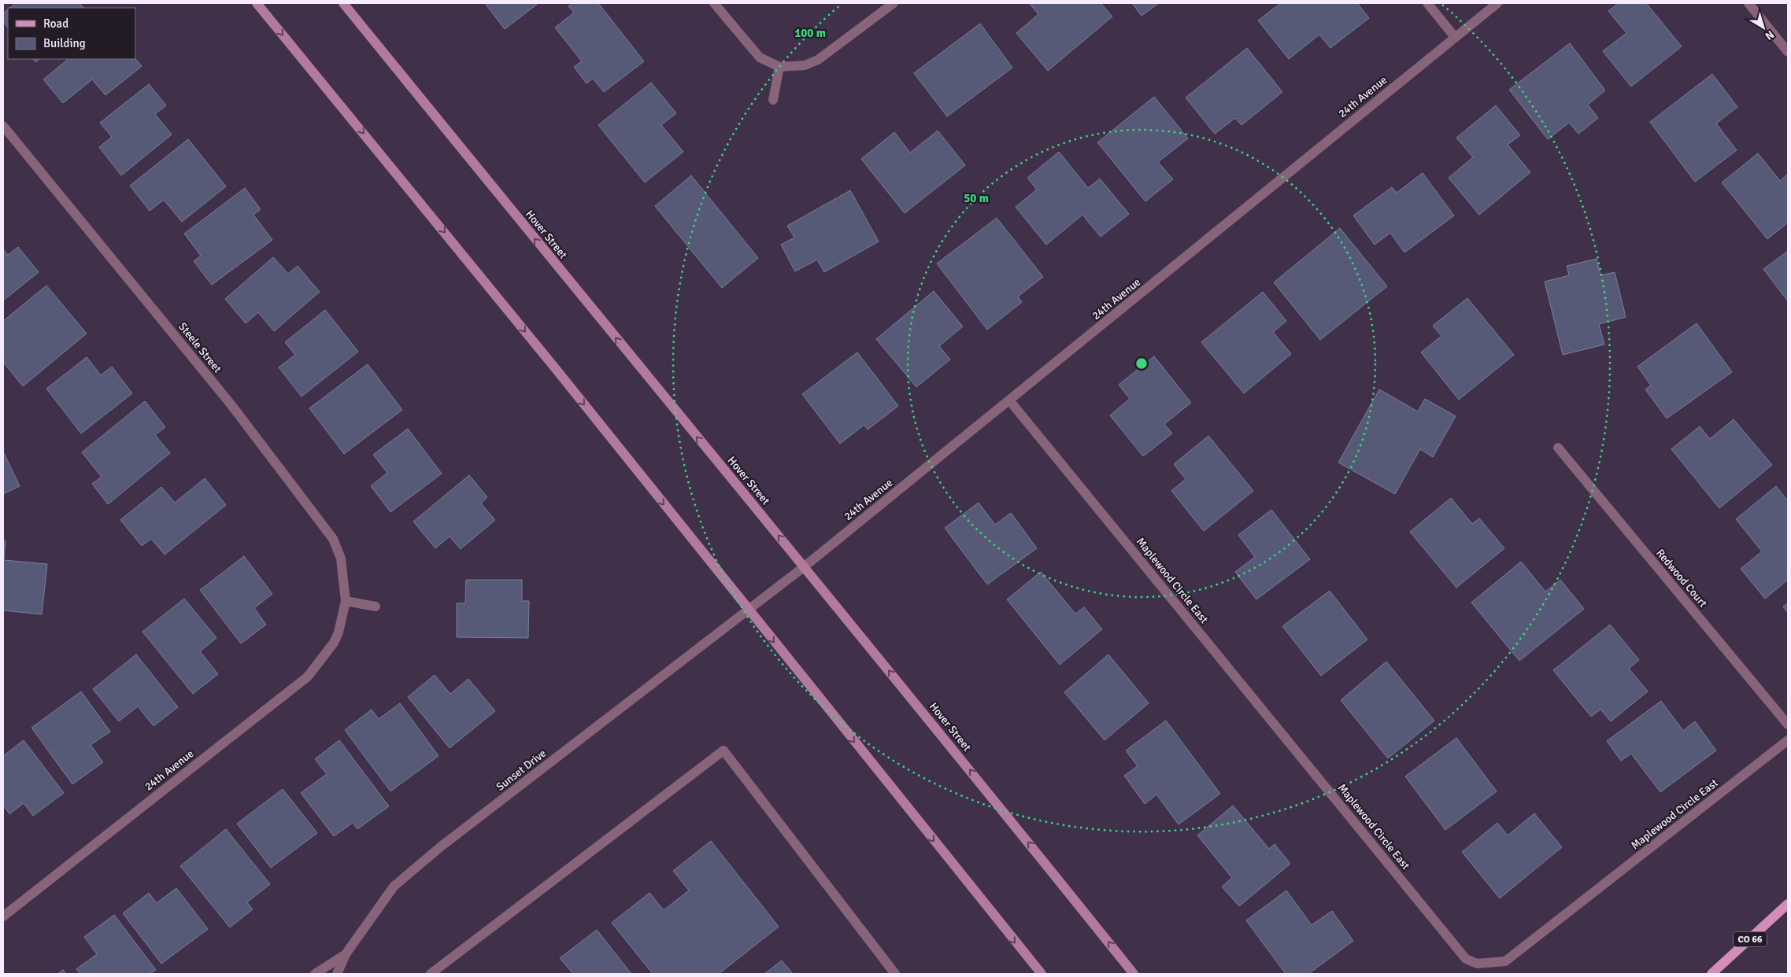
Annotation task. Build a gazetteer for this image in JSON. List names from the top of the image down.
{
  "streets": {
    "main road": ["Hover Street", "CO 66"],
    "street": [
      "24th Avenue",
      "Steele Street",
      "Redwood Court",
      "Maplewood Circle East",
      "Sunset Drive"
    ]
  },
  "crossings": [
    ["24th Avenue", "Hover Street"],
    ["24th Avenue", "Steele Street"],
    ["24th Avenue", "Maplewood Circle East"],
    ["24th Avenue", "Sunset Drive"]
  ],
  "legend": ["Road", "Building"],
  "north": "bottom right",
  "rings": ["100 m", "50 m"]
}
